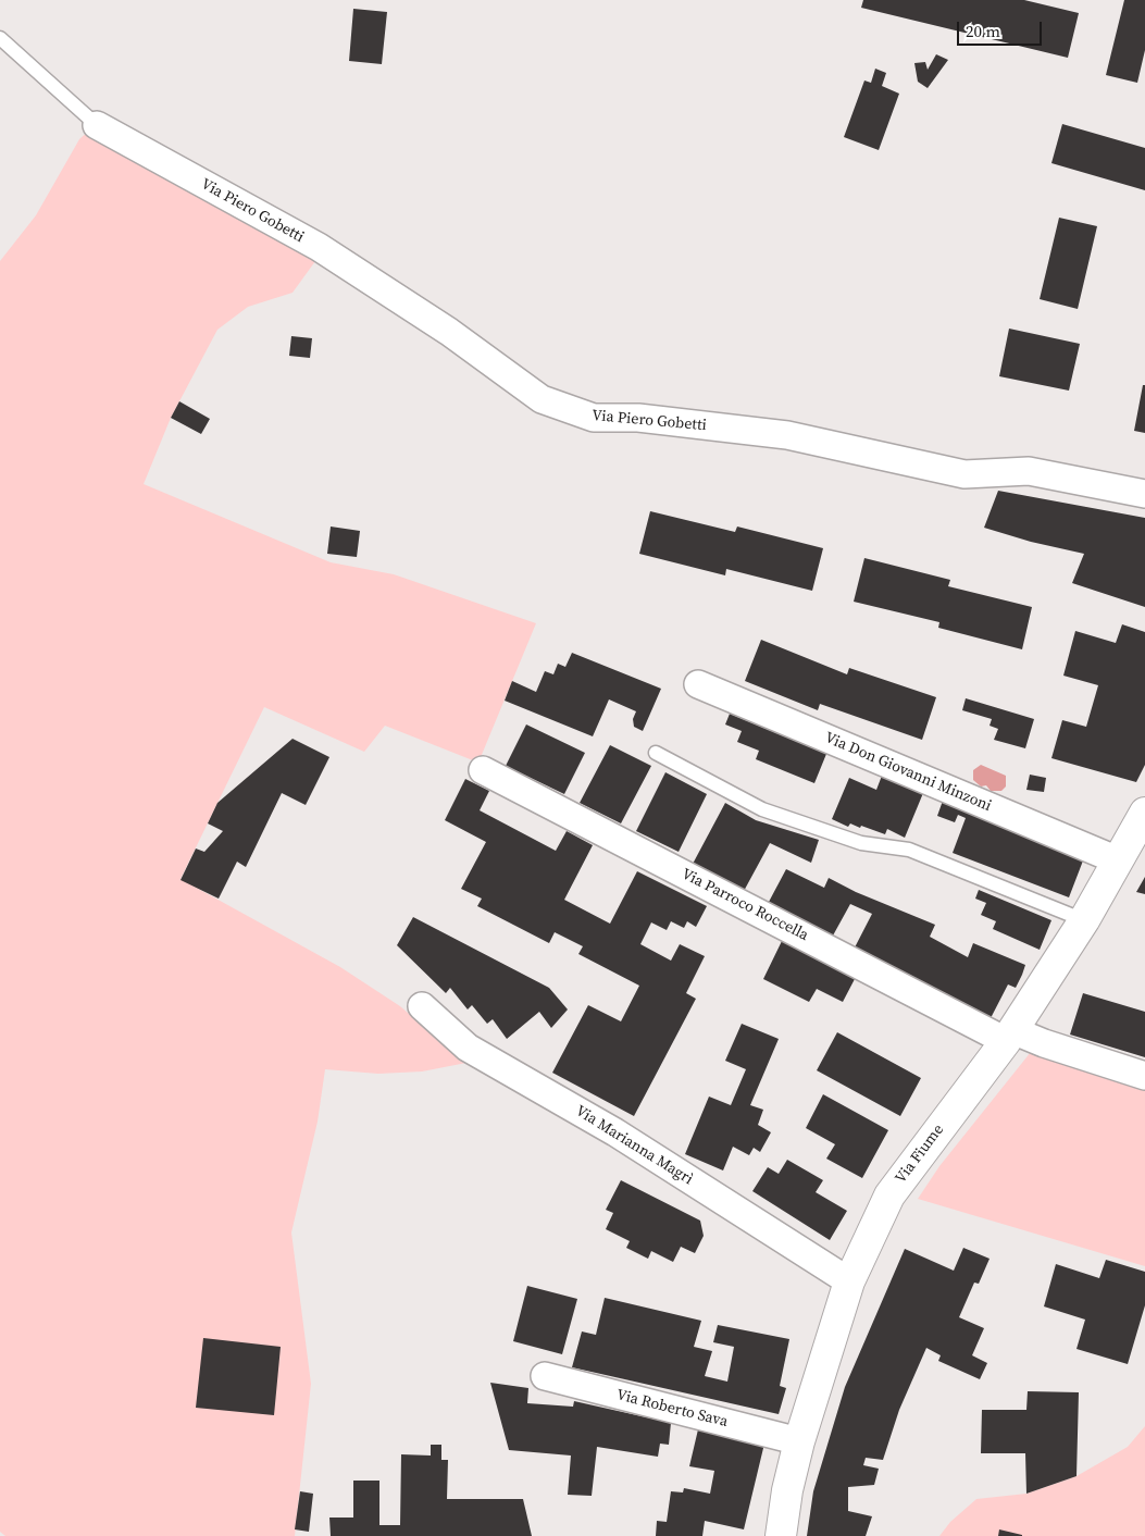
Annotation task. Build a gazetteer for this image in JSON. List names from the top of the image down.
{
  "streets": {
    "street": [
      "Via Piero Gobetti",
      "Via Don Giovanni Minzoni",
      "Via Parroco Roccella",
      "Via Marianna Magrì",
      "Via Fiume",
      "Via Roberto Sava"
    ]
  },
  "crossings": [
    ["Via Don Giovanni Minzoni", "Via Fiume"],
    ["Via Parroco Roccella", "Via Fiume"],
    ["Via Marianna Magrì", "Via Fiume"],
    ["Via Fiume", "Via Roberto Sava"]
  ],
  "scale_bar": "20 m"
}
